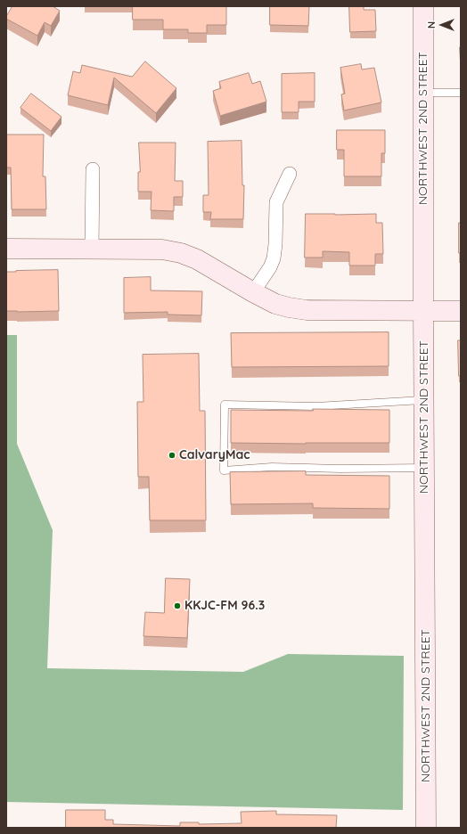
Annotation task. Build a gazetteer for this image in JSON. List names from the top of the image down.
{
  "streets": {
    "main road": ["NORTHWEST 2ND STREET"]
  },
  "places": ["CalvaryMac", "KKJC-FM 96.3"],
  "north": "left"
}
